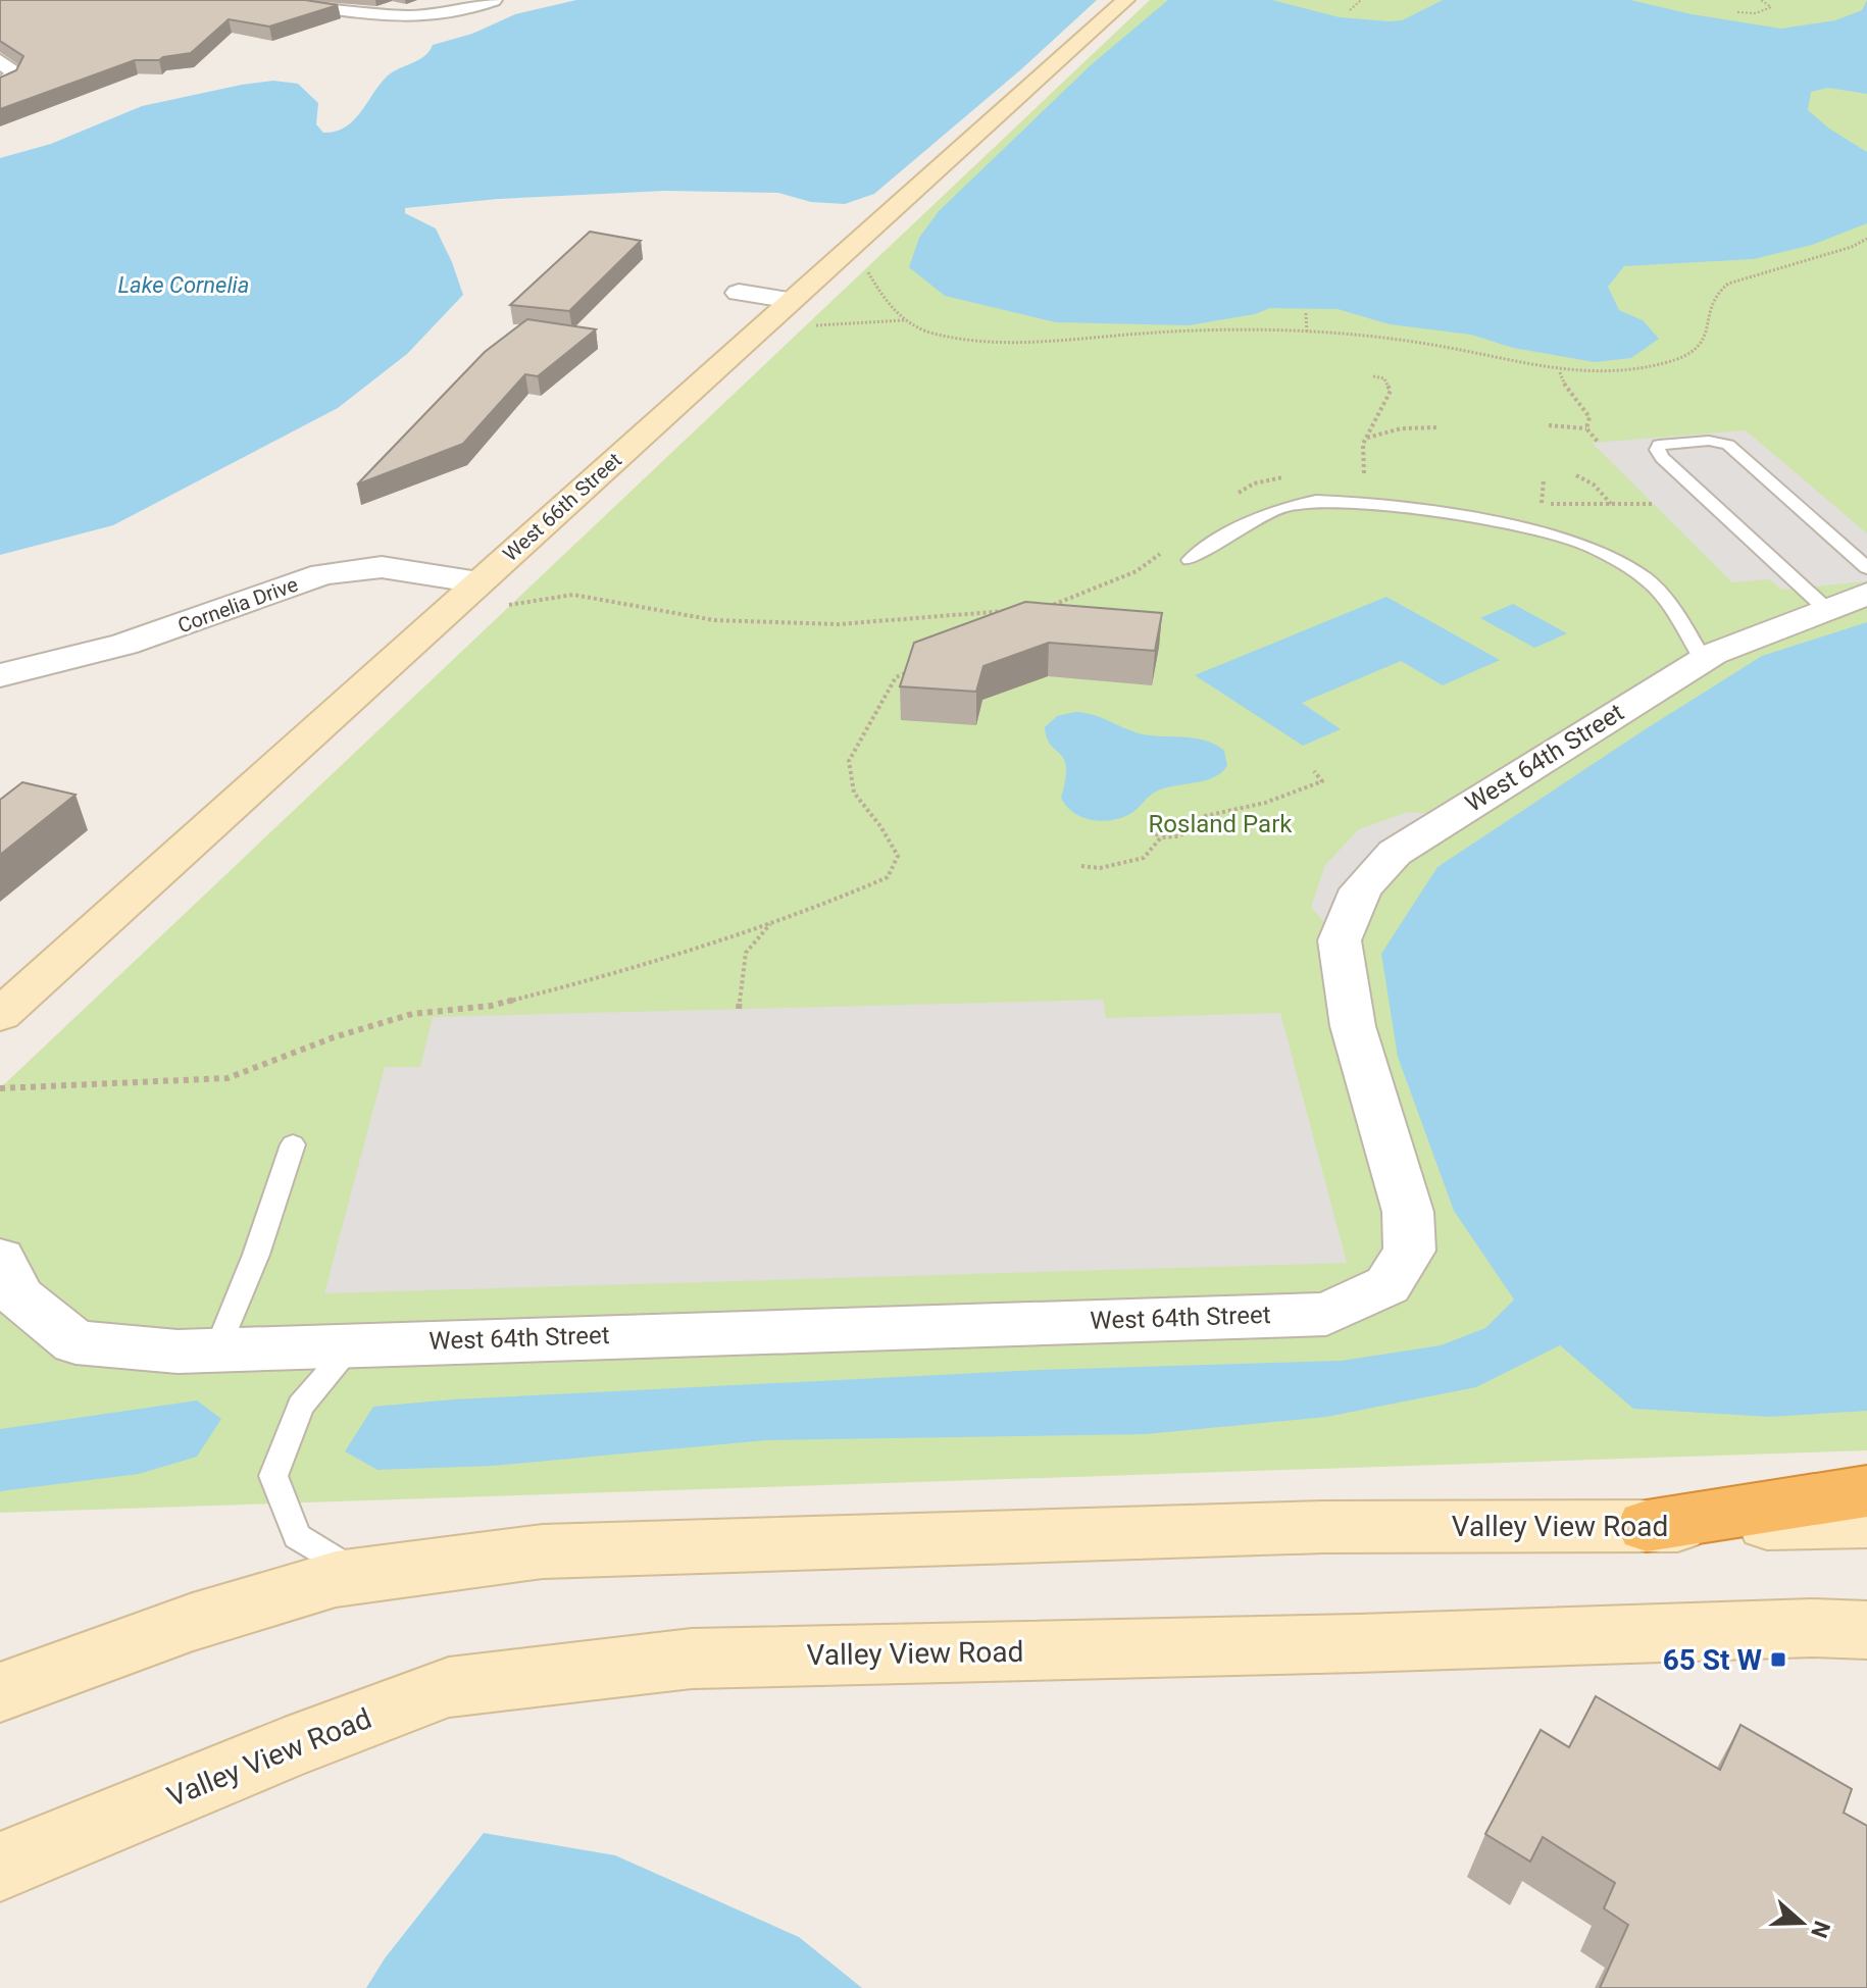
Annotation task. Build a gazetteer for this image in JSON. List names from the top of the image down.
{
  "streets": {
    "street": [
      "West 66th Street",
      "Cornelia Drive",
      "West 64th Street",
      "Valley View Road"
    ]
  },
  "crossings": [
    ["West 66th Street", "Cornelia Drive"]
  ],
  "water": ["Lake Cornelia"],
  "parks": ["Rosland Park"],
  "places": {
    "transit": ["65 St W"]
  },
  "north": "right"
}
